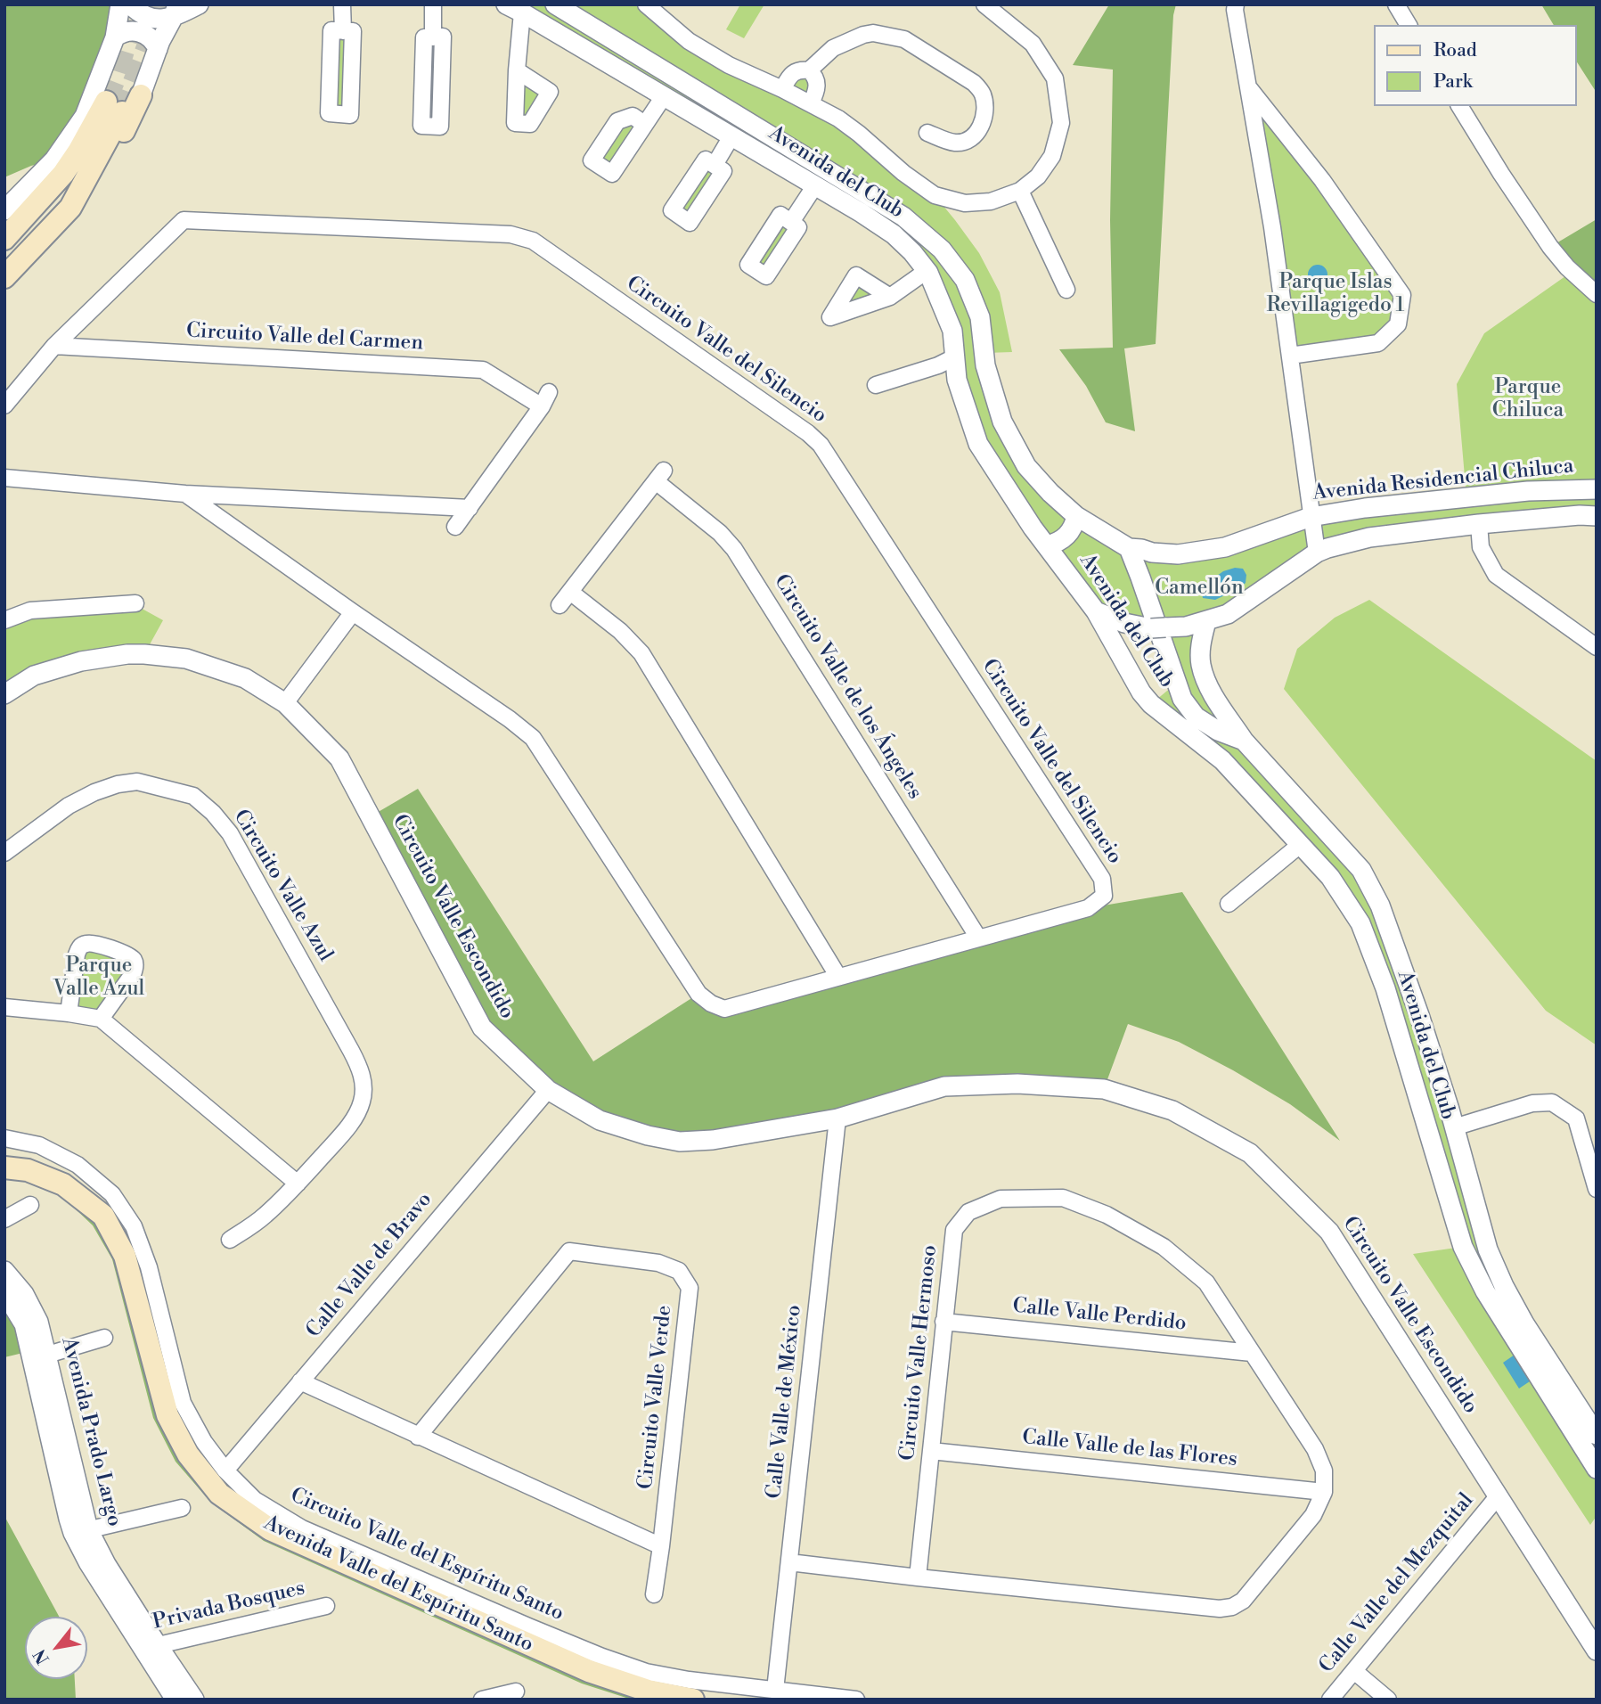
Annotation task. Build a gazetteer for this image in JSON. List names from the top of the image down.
{
  "streets": {
    "main road": ["Avenida Valle del Espíritu Santo"],
    "street": [
      "Avenida del Club",
      "Circuito Valle del Carmen",
      "Circuito Valle del Silencio",
      "Avenida Residencial Chiluca",
      "Circuito Valle de los Ángeles",
      "Circuito Valle Azul",
      "Circuito Valle Escondido",
      "Calle Valle de Bravo",
      "Calle Valle Perdido",
      "Circuito Valle Hermoso",
      "Circuito Valle Verde",
      "Calle Valle de México",
      "Avenida Prado Largo",
      "Calle Valle de las Flores",
      "Circuito Valle del Espíritu Santo",
      "Calle Valle del Mezquital",
      "Privada Bosques"
    ]
  },
  "crossings": [
    ["Avenida del Club", "Avenida Residencial Chiluca"],
    ["Circuito Valle del Carmen", "Circuito Valle del Silencio"],
    ["Circuito Valle del Silencio", "Circuito Valle de los Ángeles"],
    ["Circuito Valle Escondido", "Calle Valle de Bravo"],
    ["Circuito Valle Escondido", "Calle Valle de México"],
    ["Circuito Valle Escondido", "Calle Valle del Mezquital"],
    ["Calle Valle de Bravo", "Circuito Valle del Espíritu Santo"],
    ["Calle Valle Perdido", "Circuito Valle Hermoso"],
    ["Circuito Valle Hermoso", "Calle Valle de las Flores"],
    ["Calle Valle de México", "Circuito Valle del Espíritu Santo"],
    ["Avenida Prado Largo", "Privada Bosques"]
  ],
  "parks": [
    "Parque Islas Revillagigedo 1",
    "Parque Chiluca",
    "Camellón",
    "Parque Valle Azul"
  ],
  "legend": ["Road", "Park"],
  "north": "bottom left"
}
